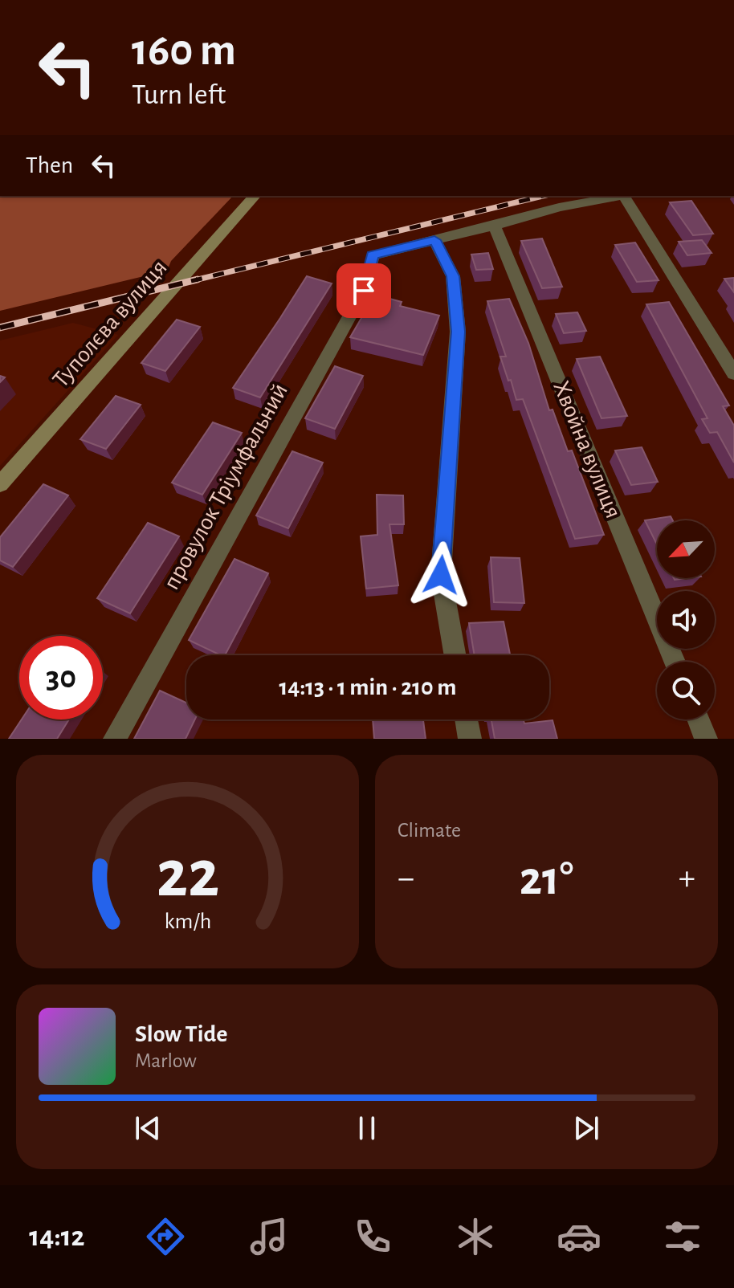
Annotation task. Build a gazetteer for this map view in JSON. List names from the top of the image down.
{
  "streets": {
    "street": ["Туполєва вулиця", "Хвойна вулиця", "провулок Тріумфальний"]
  },
  "north": "bottom left",
  "page": {
    "turn": ["160 m", "Turn left"],
    "then": "Then",
    "limit": "30",
    "trip": "14:13 · 1 min · 210 m",
    "tile": "Climate",
    "heat": ["−", "21°", "+"],
    "song": ["Slow Tide", "Marlow"],
    "tabs": "14:12",
    "gauge": ["22", "km/h"]
  }
}
